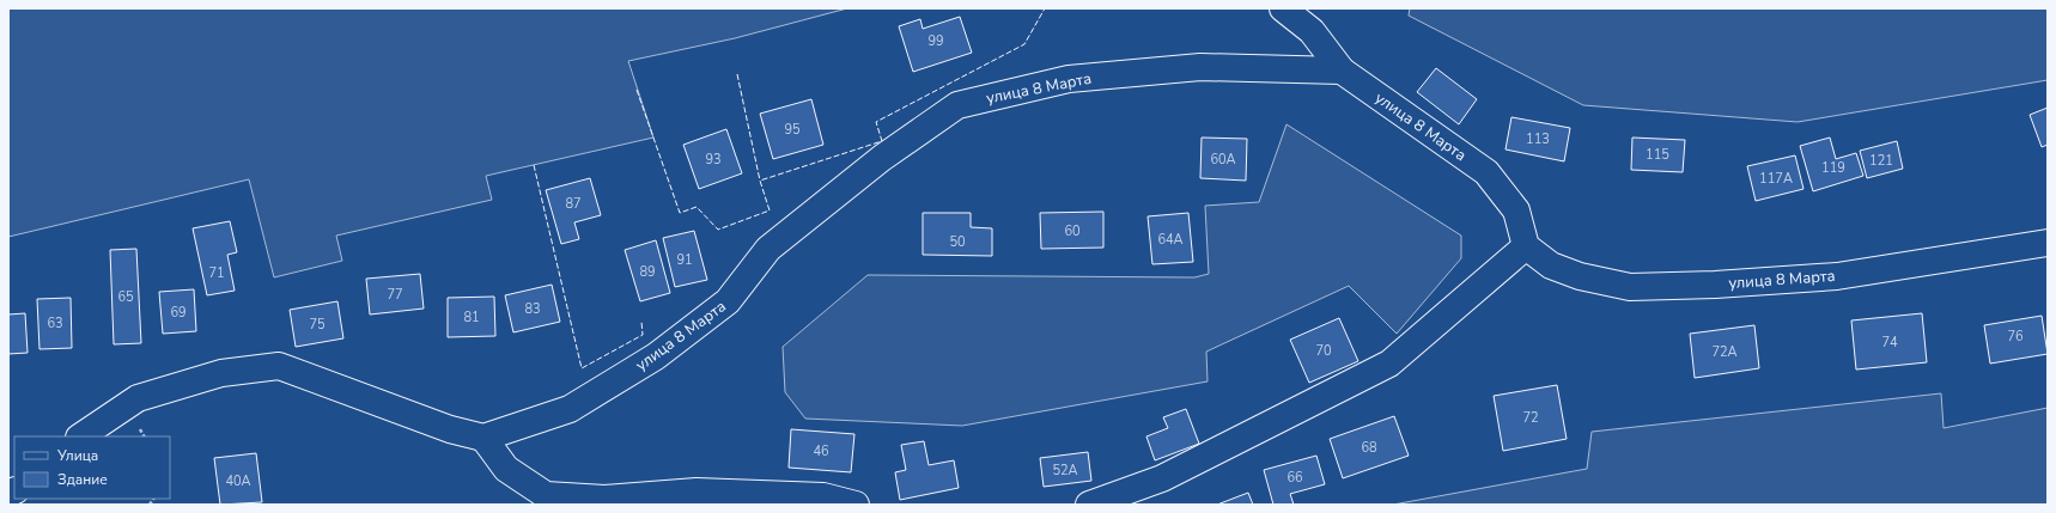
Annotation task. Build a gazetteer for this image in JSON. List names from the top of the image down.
{
  "streets": {
    "street": ["улица 8 Марта"]
  },
  "house_numbers": [
    "99",
    "95",
    "113",
    "115",
    "93",
    "60А",
    "121",
    "119",
    "117А",
    "87",
    "60",
    "64А",
    "50",
    "91",
    "89",
    "71",
    "77",
    "65",
    "83",
    "69",
    "81",
    "63",
    "75",
    "76",
    "74",
    "70",
    "72А",
    "72",
    "68",
    "46",
    "52А",
    "66",
    "40А"
  ],
  "legend": ["Улица", "Здание"]
}
